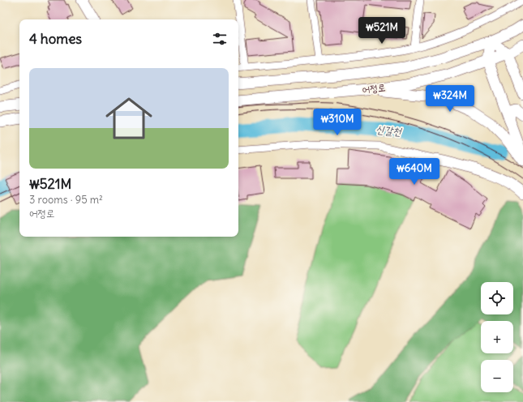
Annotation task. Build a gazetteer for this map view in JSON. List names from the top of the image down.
{
  "streets": {
    "main road": ["어정로"]
  },
  "water": ["신갈천"],
  "page": {
    "price": [
      "₩521M",
      "₩324M",
      "₩310M",
      "₩640M"
    ],
    "heading": "4 homes",
    "list": [
      {
        "name": "₩521M",
        "note": "3 rooms · 95 m² · 어정로"
      }
    ],
    "map_buttons": ["+", "−"]
  }
}
